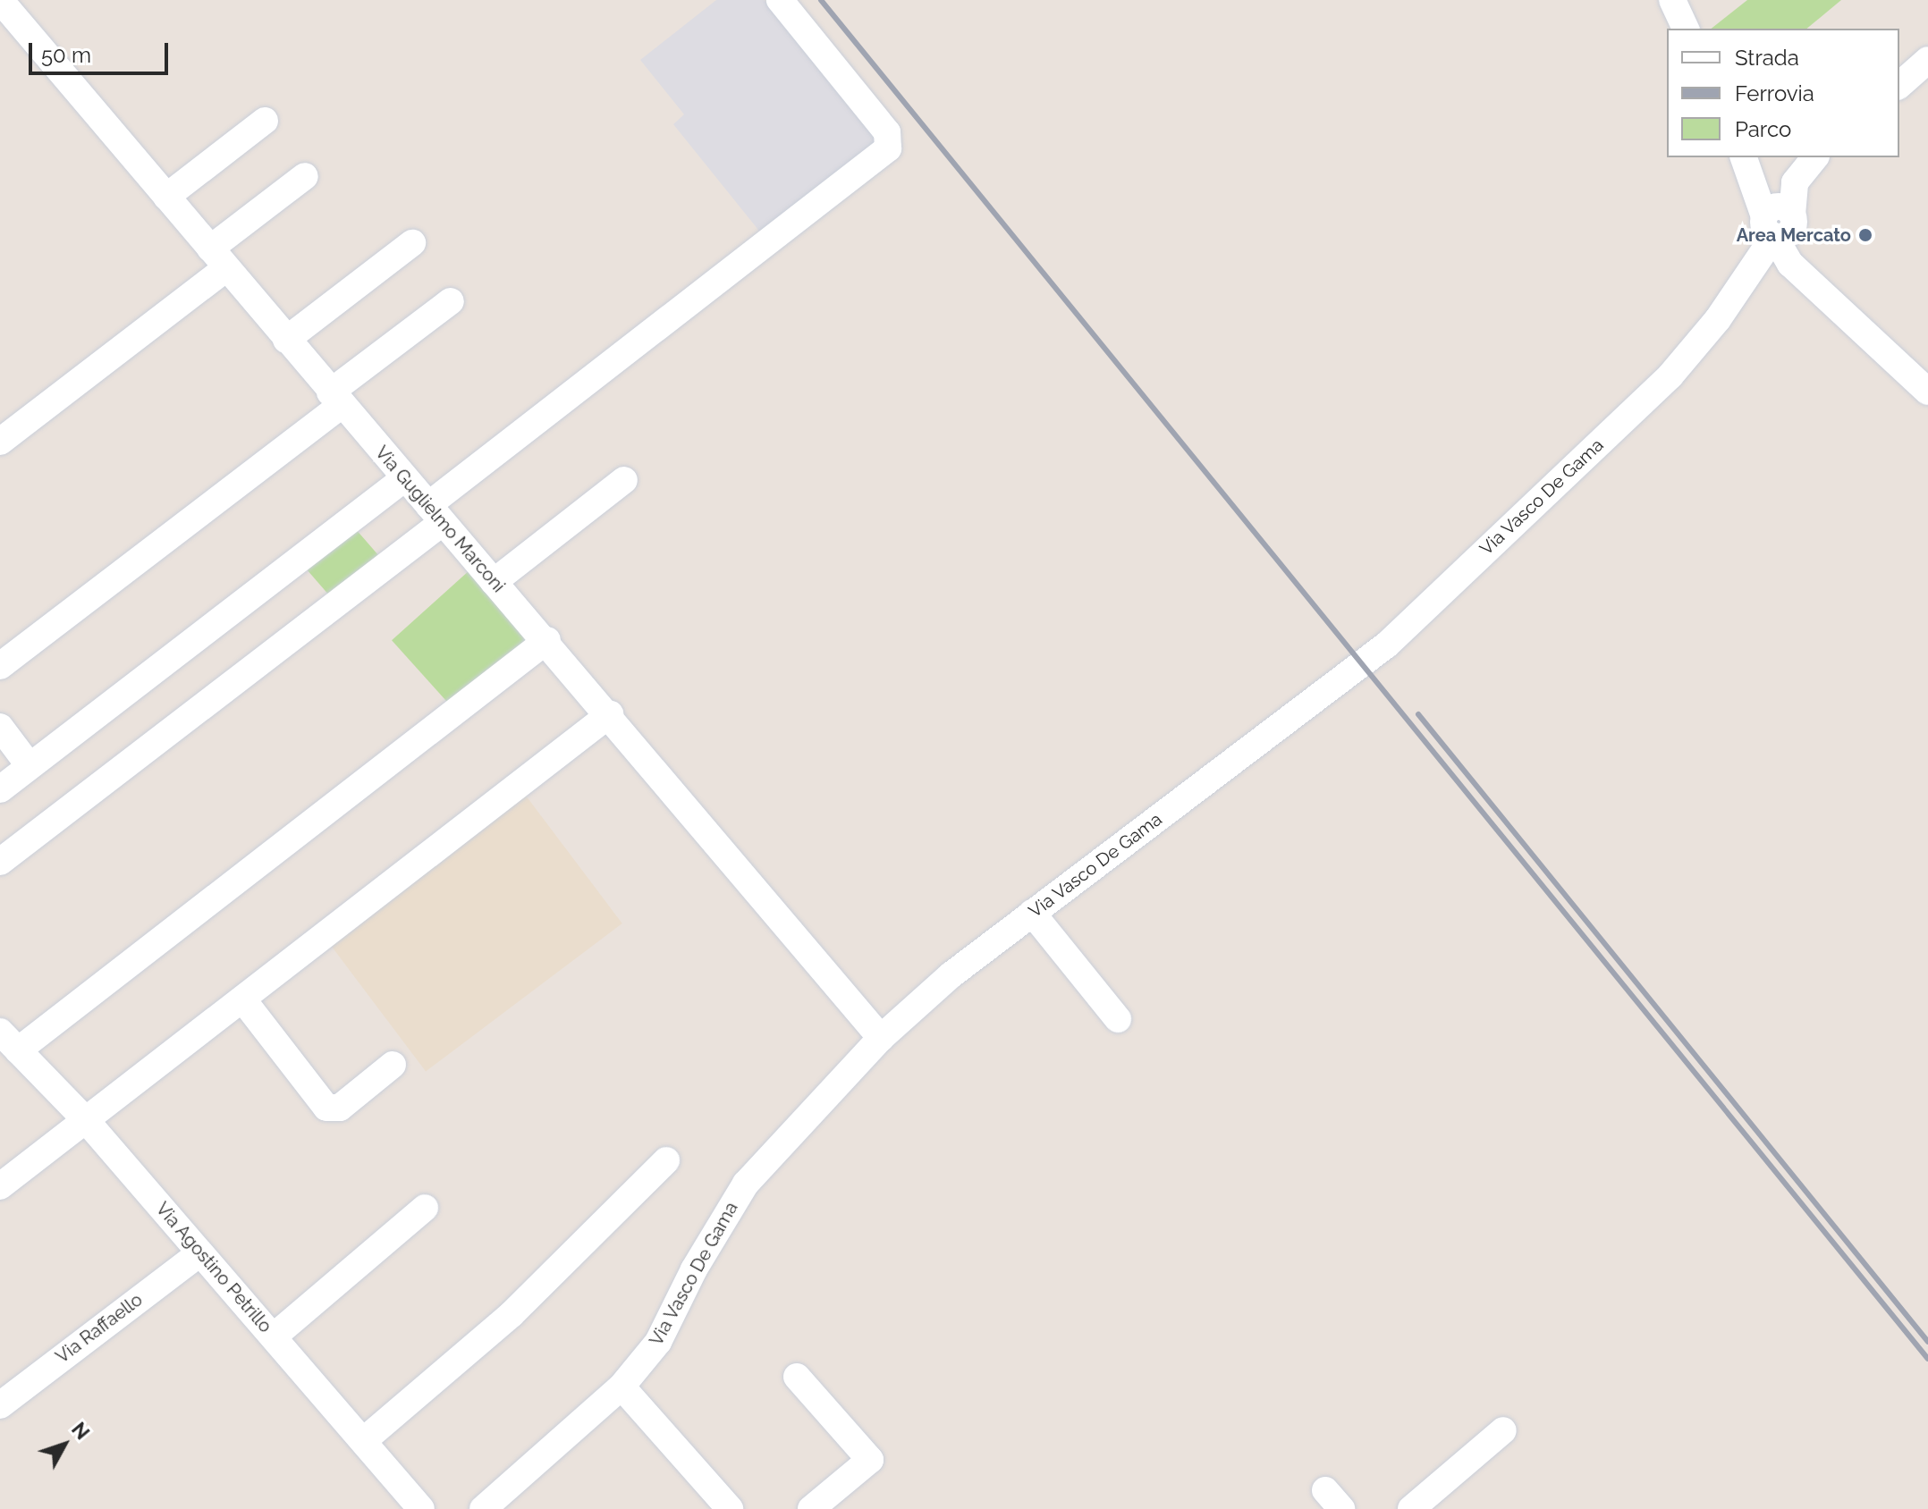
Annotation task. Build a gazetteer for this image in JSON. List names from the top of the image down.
{
  "streets": {
    "street": [
      "Via Vasco De Gama",
      "Via Guglielmo Marconi",
      "Via Agostino Petrillo",
      "Via Raffaello"
    ]
  },
  "crossings": [
    ["Via Vasco De Gama", "Via Guglielmo Marconi"],
    ["Via Agostino Petrillo", "Via Raffaello"]
  ],
  "places": ["Area Mercato"],
  "legend": ["Strada", "Ferrovia", "Parco"],
  "scale_bar": "50 m",
  "north": "top right"
}
